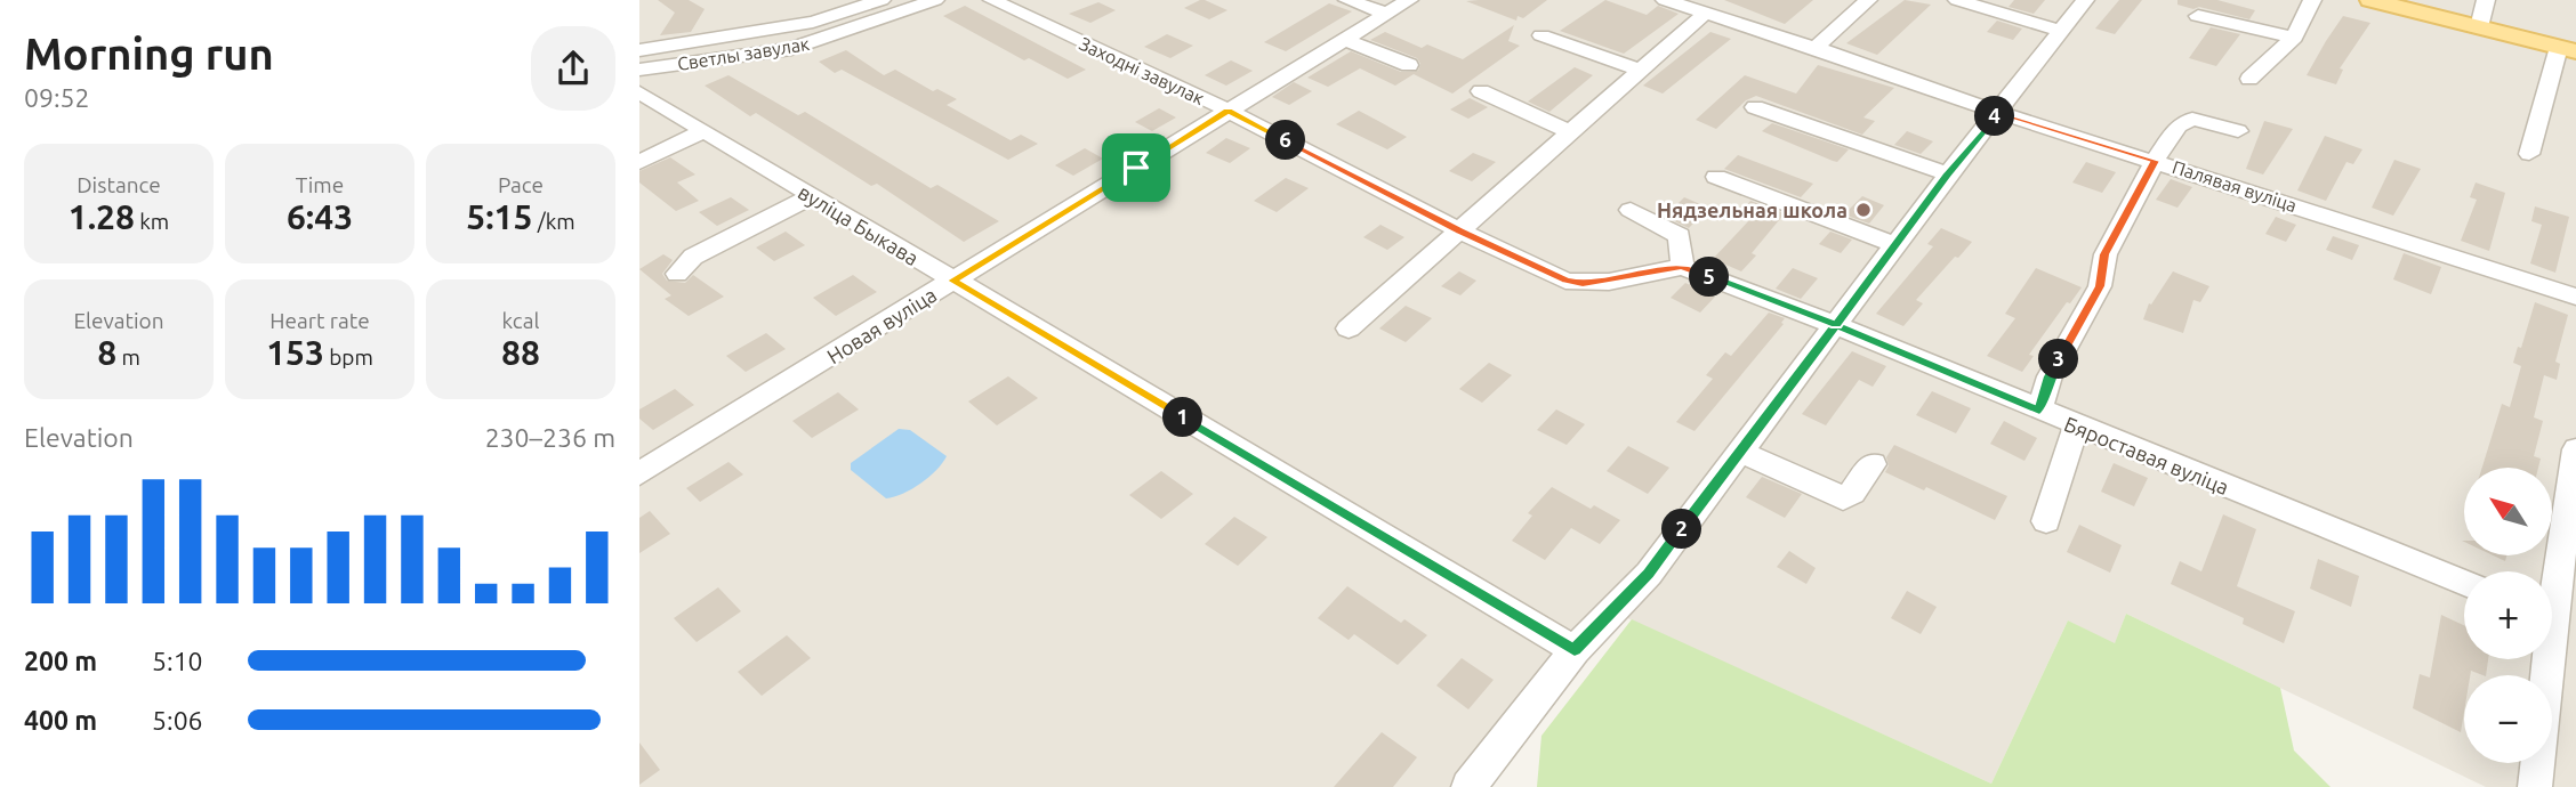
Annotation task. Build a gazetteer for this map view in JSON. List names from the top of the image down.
{
  "streets": {
    "street": [
      "Светлы завулак",
      "Заходні завулак",
      "Палявая вуліца",
      "вуліца Быкава",
      "Новая вуліца",
      "Бяроставая вуліца"
    ]
  },
  "crossings": [
    ["Заходні завулак", "Новая вуліца"],
    ["Заходні завулак", "Бяроставая вуліца"],
    ["вуліца Быкава", "Новая вуліца"]
  ],
  "places": ["Нядзельная школа"],
  "north": "top left",
  "page": {
    "heading": ["Morning run", "09:52"],
    "pins": [
      "4",
      "6",
      "5",
      "3",
      "1",
      "2"
    ],
    "stats": [
      ["Distance", "1.28 km"],
      ["Time", "6:43"],
      ["Pace", "5:15 /km"],
      ["Elevation", "8 m"],
      ["Heart rate", "153 bpm"],
      ["kcal", "88"]
    ],
    "chart": ["Elevation", "230–236 m"],
    "map_buttons": ["+", "−"],
    "list": [
      {
        "name": "200 m",
        "note": "5:10"
      },
      {
        "name": "400 m",
        "note": "5:06"
      }
    ]
  }
}
